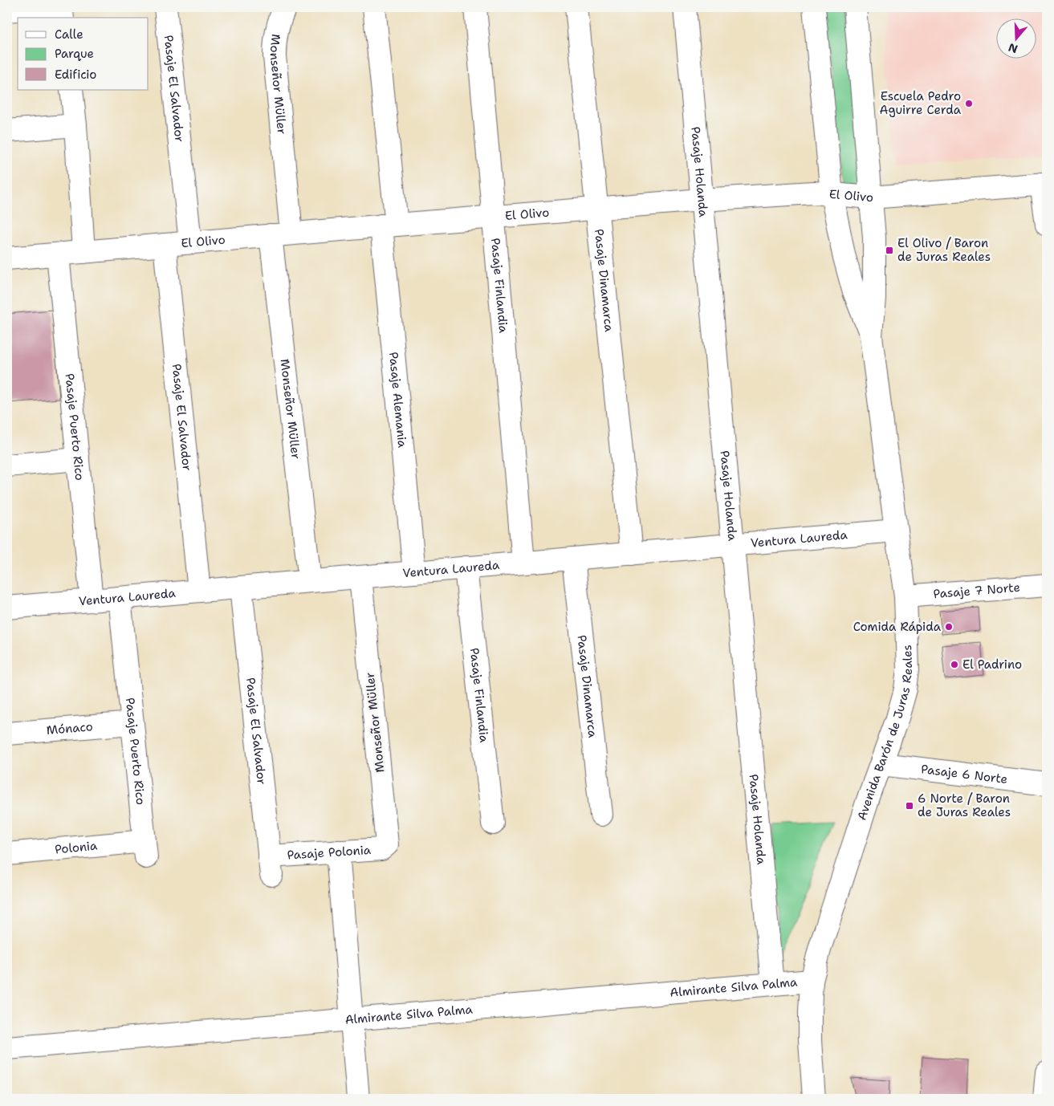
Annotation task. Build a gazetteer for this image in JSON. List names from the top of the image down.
{
  "streets": {
    "street": [
      "Monseñor Müller",
      "Pasaje El Salvador",
      "Pasaje Holanda",
      "El Olivo",
      "Pasaje Dinamarca",
      "Pasaje Finlandia",
      "Pasaje Alemania",
      "Pasaje Puerto Rico",
      "Ventura Laureda",
      "Pasaje 7 Norte",
      "Mónaco",
      "Avenida Barón de Juras Reales",
      "Pasaje 6 Norte",
      "Polonia",
      "Pasaje Polonia",
      "Almirante Silva Palma"
    ]
  },
  "crossings": [
    ["Monseñor Müller", "El Olivo"],
    ["Monseñor Müller", "Ventura Laureda"],
    ["Monseñor Müller", "Pasaje Polonia"],
    ["Pasaje El Salvador", "El Olivo"],
    ["Pasaje El Salvador", "Ventura Laureda"],
    ["Pasaje El Salvador", "Pasaje Polonia"],
    ["Pasaje Holanda", "El Olivo"],
    ["Pasaje Holanda", "Ventura Laureda"],
    ["Pasaje Holanda", "Almirante Silva Palma"],
    ["El Olivo", "Pasaje Dinamarca"],
    ["El Olivo", "Pasaje Finlandia"],
    ["El Olivo", "Pasaje Alemania"],
    ["El Olivo", "Pasaje Puerto Rico"],
    ["El Olivo", "Avenida Barón de Juras Reales"],
    ["Pasaje Dinamarca", "Ventura Laureda"],
    ["Pasaje Finlandia", "Ventura Laureda"],
    ["Pasaje Alemania", "Ventura Laureda"],
    ["Pasaje Puerto Rico", "Ventura Laureda"],
    ["Pasaje Puerto Rico", "Mónaco"],
    ["Pasaje Puerto Rico", "Polonia"],
    ["Ventura Laureda", "Avenida Barón de Juras Reales"],
    ["Pasaje 7 Norte", "Avenida Barón de Juras Reales"],
    ["Avenida Barón de Juras Reales", "Pasaje 6 Norte"],
    ["Avenida Barón de Juras Reales", "Almirante Silva Palma"]
  ],
  "places": {
    "other": ["Escuela Pedro Aguirre Cerda", "Comida Rápida", "El Padrino"],
    "transit": ["El Olivo / Baron de Juras Reales", "6 Norte / Baron de Juras Reales"]
  },
  "legend": ["Calle", "Parque", "Edificio"],
  "north": "bottom"
}
